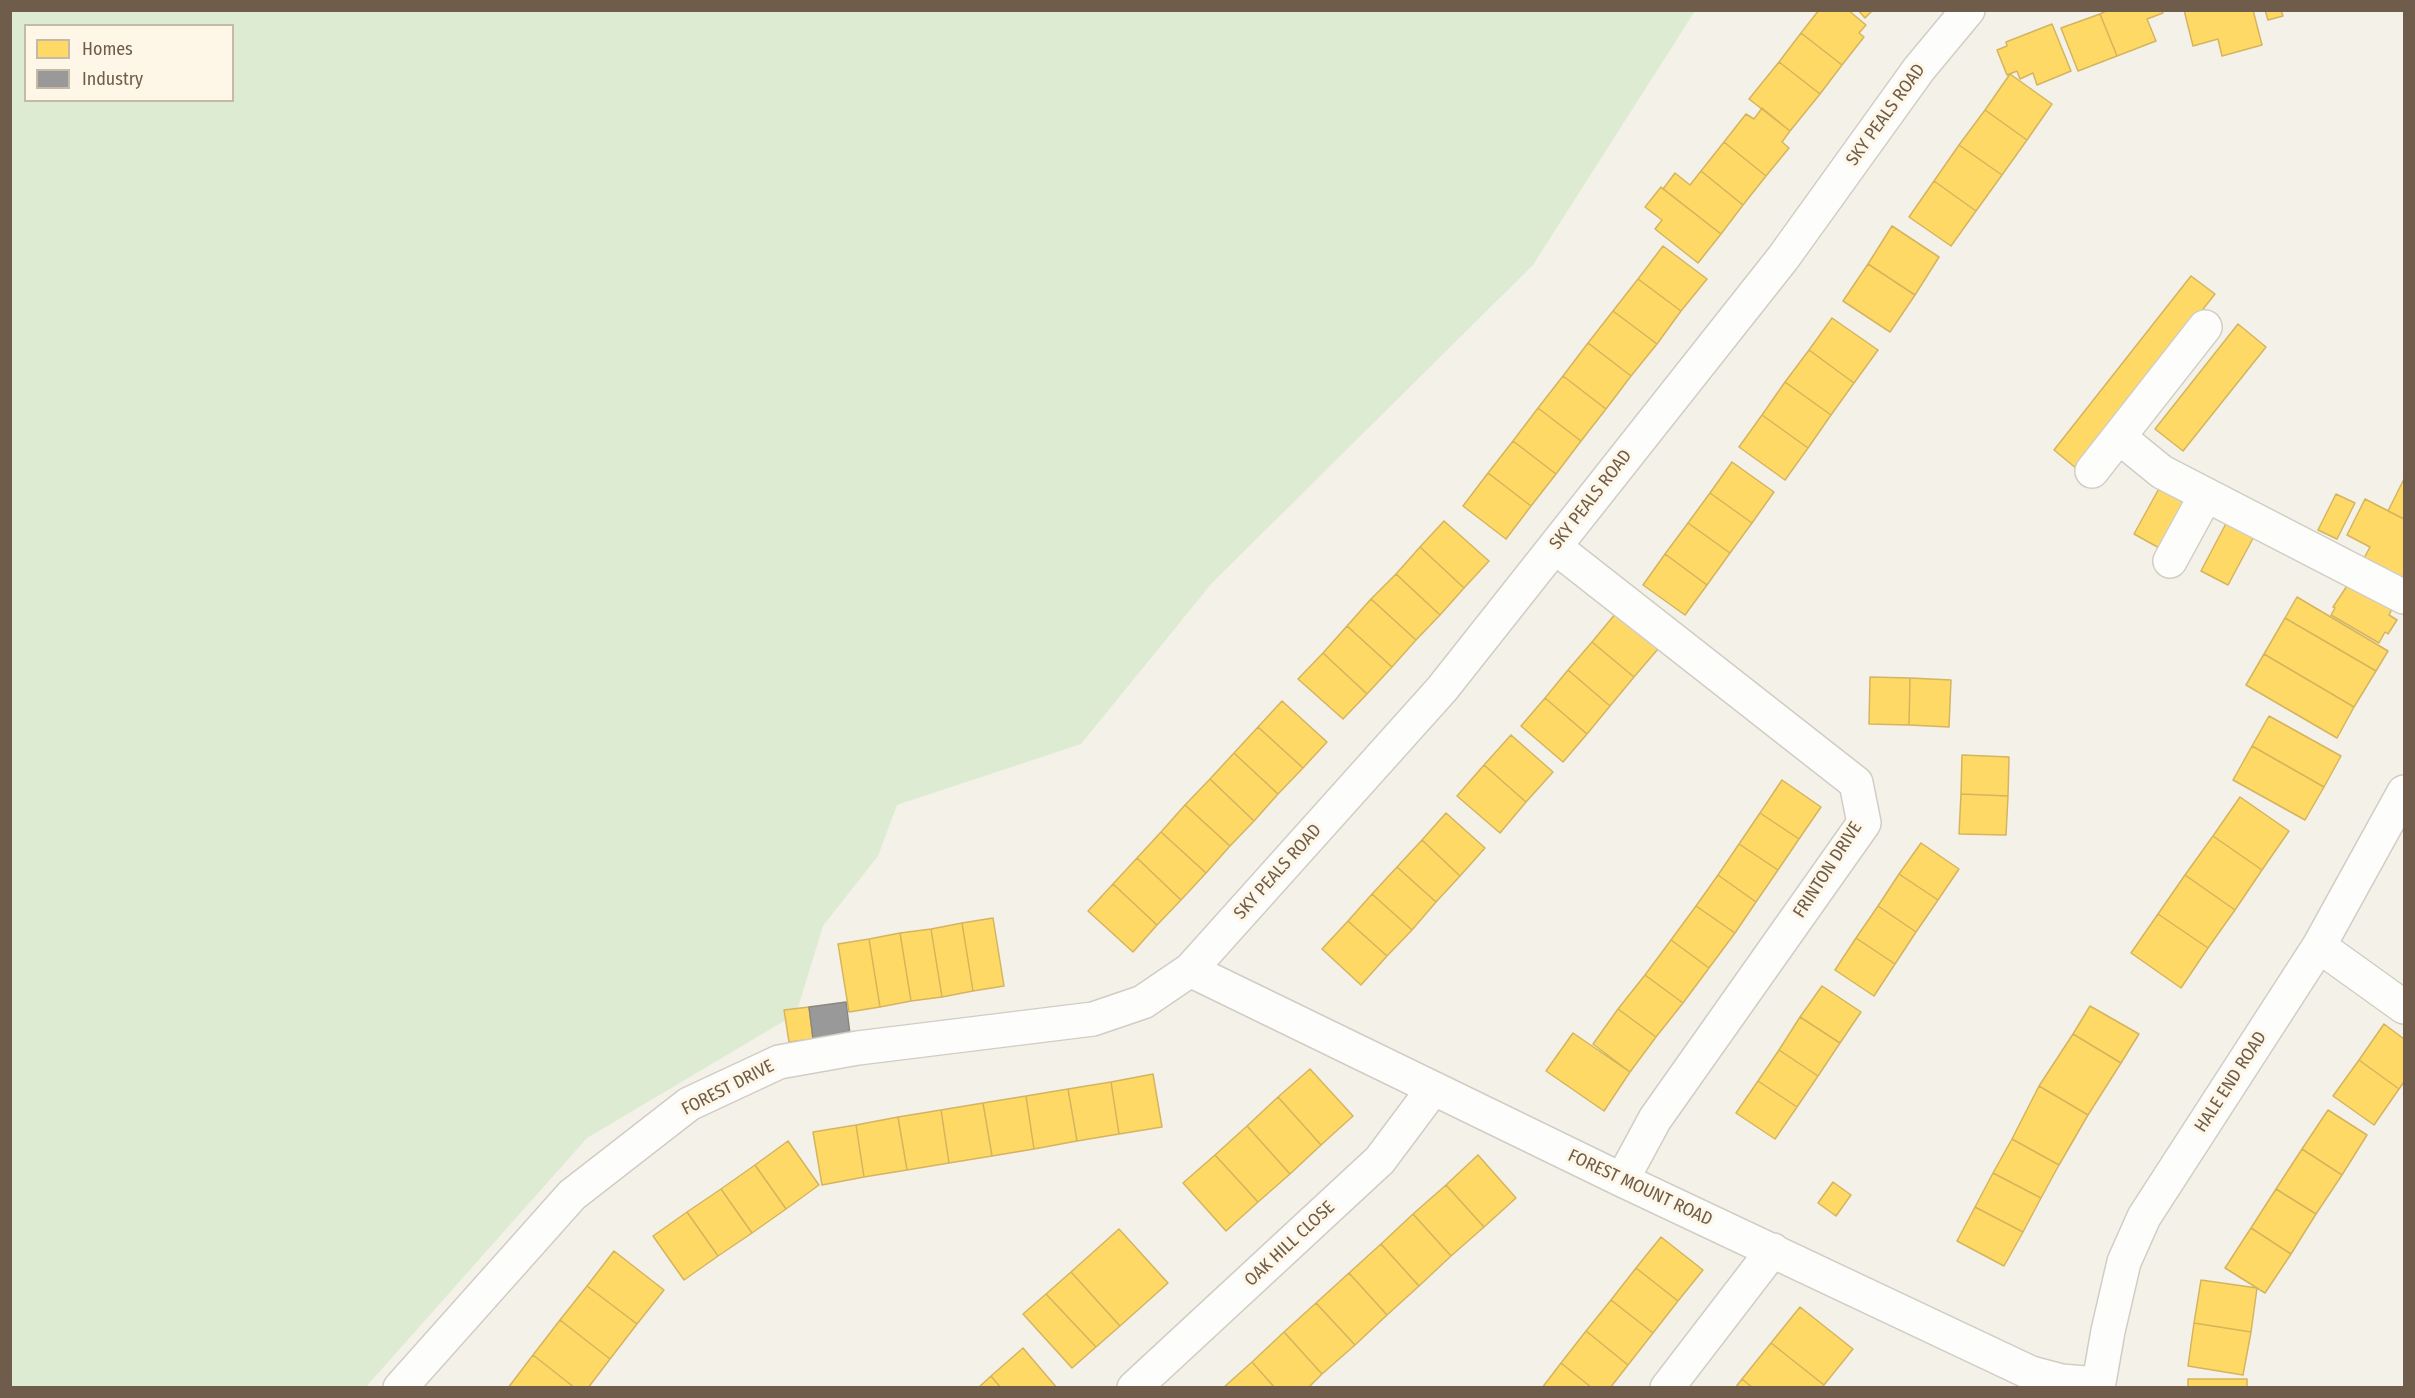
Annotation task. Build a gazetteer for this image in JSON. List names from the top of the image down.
{
  "streets": {
    "street": [
      "SKY PEALS ROAD",
      "FRINTON DRIVE",
      "HALE END ROAD",
      "FOREST DRIVE",
      "FOREST MOUNT ROAD",
      "OAK HILL CLOSE"
    ]
  },
  "crossings": [
    ["SKY PEALS ROAD", "FRINTON DRIVE"],
    ["SKY PEALS ROAD", "FOREST DRIVE"],
    ["SKY PEALS ROAD", "FOREST MOUNT ROAD"],
    ["FRINTON DRIVE", "FOREST MOUNT ROAD"],
    ["HALE END ROAD", "FOREST MOUNT ROAD"],
    ["FOREST DRIVE", "FOREST MOUNT ROAD"],
    ["FOREST MOUNT ROAD", "OAK HILL CLOSE"]
  ],
  "legend": ["Homes", "Industry"]
}
